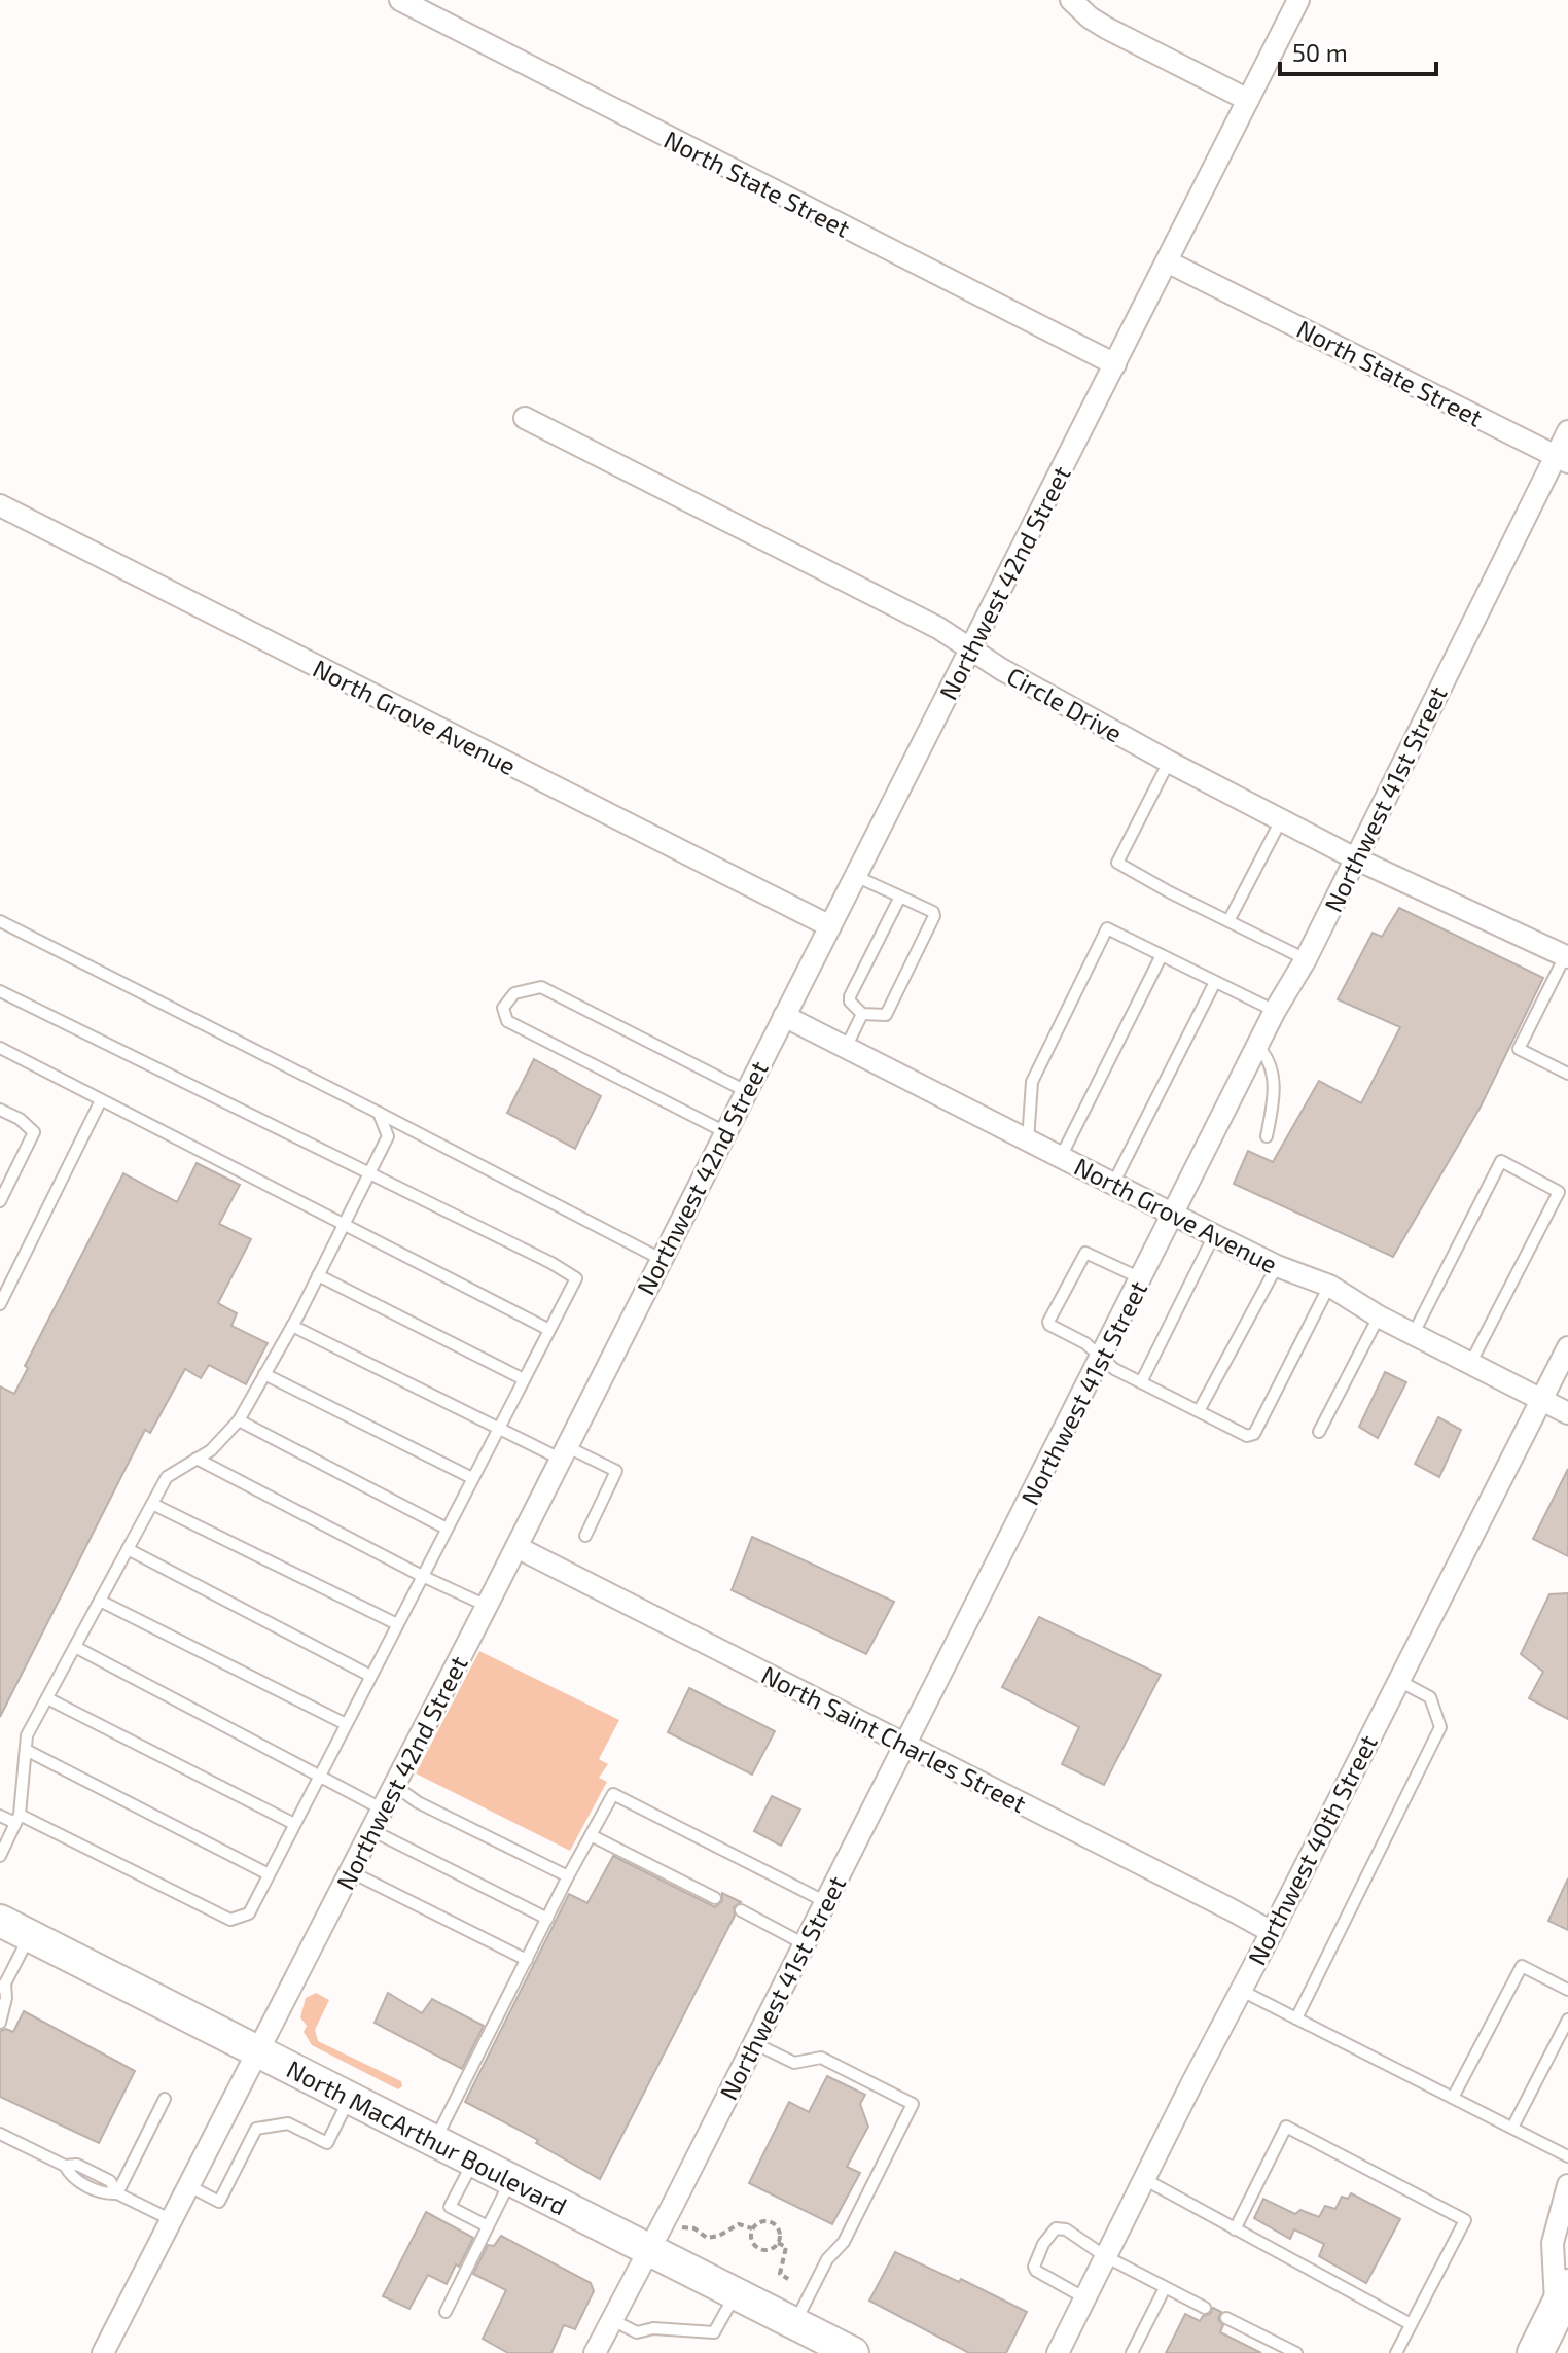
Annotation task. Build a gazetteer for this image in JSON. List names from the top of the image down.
{
  "streets": {
    "main road": ["North MacArthur Boulevard"],
    "street": [
      "North State Street",
      "Northwest 42nd Street",
      "Circle Drive",
      "North Grove Avenue",
      "Northwest 41st Street",
      "North Saint Charles Street",
      "Northwest 40th Street"
    ]
  },
  "crossings": [
    ["North State Street", "Northwest 42nd Street"],
    ["North State Street", "Northwest 41st Street"],
    ["Northwest 42nd Street", "Circle Drive"],
    ["Northwest 42nd Street", "North Grove Avenue"],
    ["Northwest 42nd Street", "North Saint Charles Street"],
    ["Northwest 42nd Street", "North MacArthur Boulevard"],
    ["Circle Drive", "Northwest 41st Street"],
    ["North Grove Avenue", "Northwest 41st Street"],
    ["North Grove Avenue", "Northwest 40th Street"],
    ["Northwest 41st Street", "North Saint Charles Street"],
    ["Northwest 41st Street", "North MacArthur Boulevard"],
    ["North Saint Charles Street", "Northwest 40th Street"]
  ],
  "scale_bar": "50 m"
}
